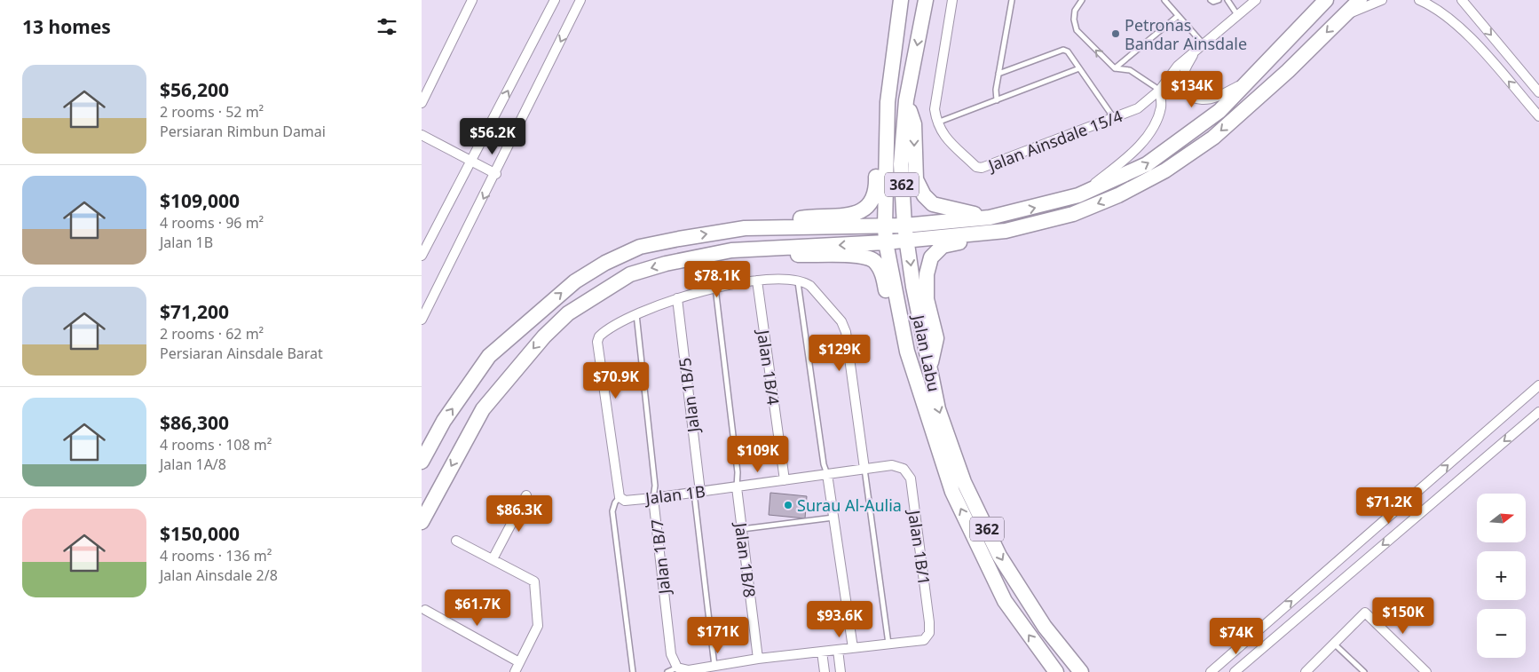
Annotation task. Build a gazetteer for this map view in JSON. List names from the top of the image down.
{
  "streets": {
    "main road": ["362", "Jalan Labu"],
    "street": [
      "Jalan Ainsdale 15/4",
      "Jalan 1B/4",
      "Jalan 1B/5",
      "Jalan 1B",
      "Jalan 1B/1",
      "Jalan 1B/7",
      "Jalan 1B/8"
    ]
  },
  "crossings": [
    ["Jalan 1B/4", "Jalan 1B"],
    ["Jalan 1B/5", "Jalan 1B"],
    ["Jalan 1B", "Jalan 1B/1"],
    ["Jalan 1B", "Jalan 1B/7"],
    ["Jalan 1B", "Jalan 1B/8"]
  ],
  "places": ["Petronas Bandar Ainsdale", "Surau Al-Aulia"],
  "north": "right",
  "page": {
    "heading": "13 homes",
    "list": [
      {
        "name": "$56,200",
        "note": "2 rooms · 52 m² · Persiaran Rimbun Damai"
      },
      {
        "name": "$109,000",
        "note": "4 rooms · 96 m² · Jalan 1B"
      },
      {
        "name": "$71,200",
        "note": "2 rooms · 62 m² · Persiaran Ainsdale Barat"
      },
      {
        "name": "$86,300",
        "note": "4 rooms · 108 m² · Jalan 1A/8"
      },
      {
        "name": "$150,000",
        "note": "4 rooms · 136 m² · Jalan Ainsdale 2/8"
      }
    ],
    "price": [
      "$134K",
      "$56.2K",
      "$78.1K",
      "$129K",
      "$70.9K",
      "$109K",
      "$71.2K",
      "$86.3K",
      "$61.7K",
      "$150K",
      "$93.6K",
      "$171K",
      "$74K"
    ],
    "map_buttons": ["+", "−"]
  }
}
